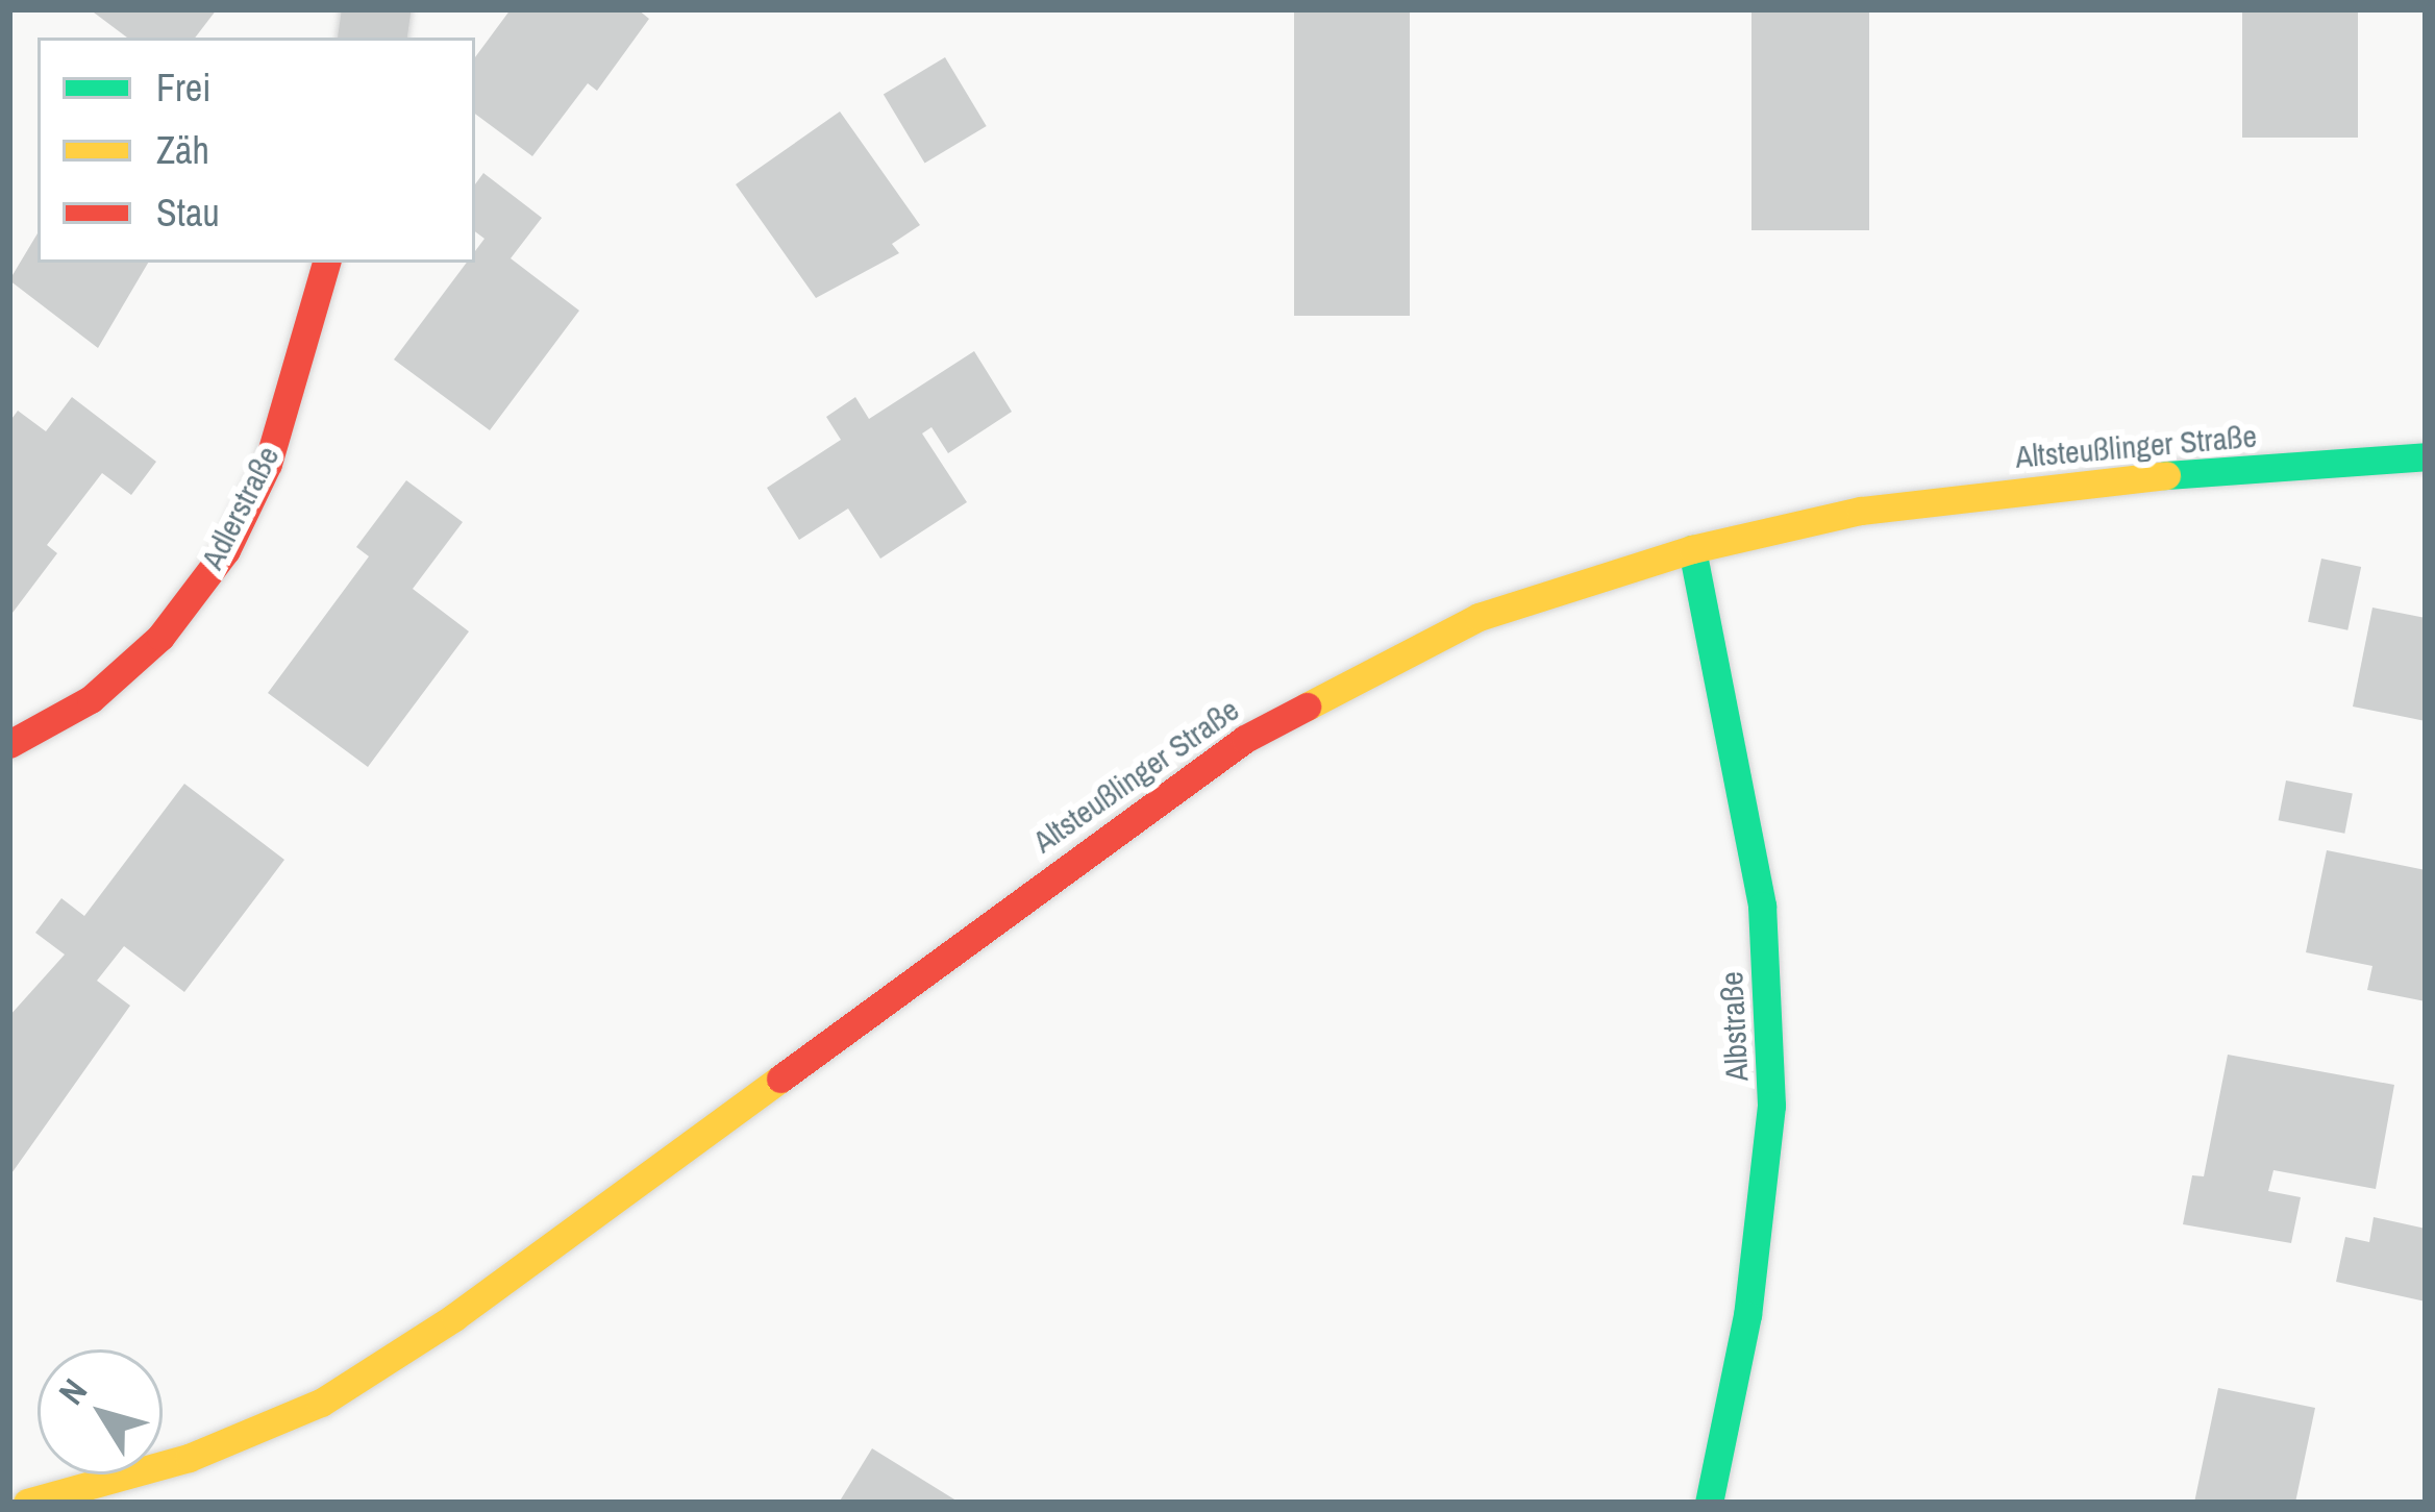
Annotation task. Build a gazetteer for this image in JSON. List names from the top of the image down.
{
  "streets": {
    "street": ["Altsteußlinger Straße", "Adlerstraße", "Albstraße"]
  },
  "crossings": [
    ["Altsteußlinger Straße", "Albstraße"]
  ],
  "legend": ["Frei", "Zäh", "Stau"],
  "north": "top left"
}
